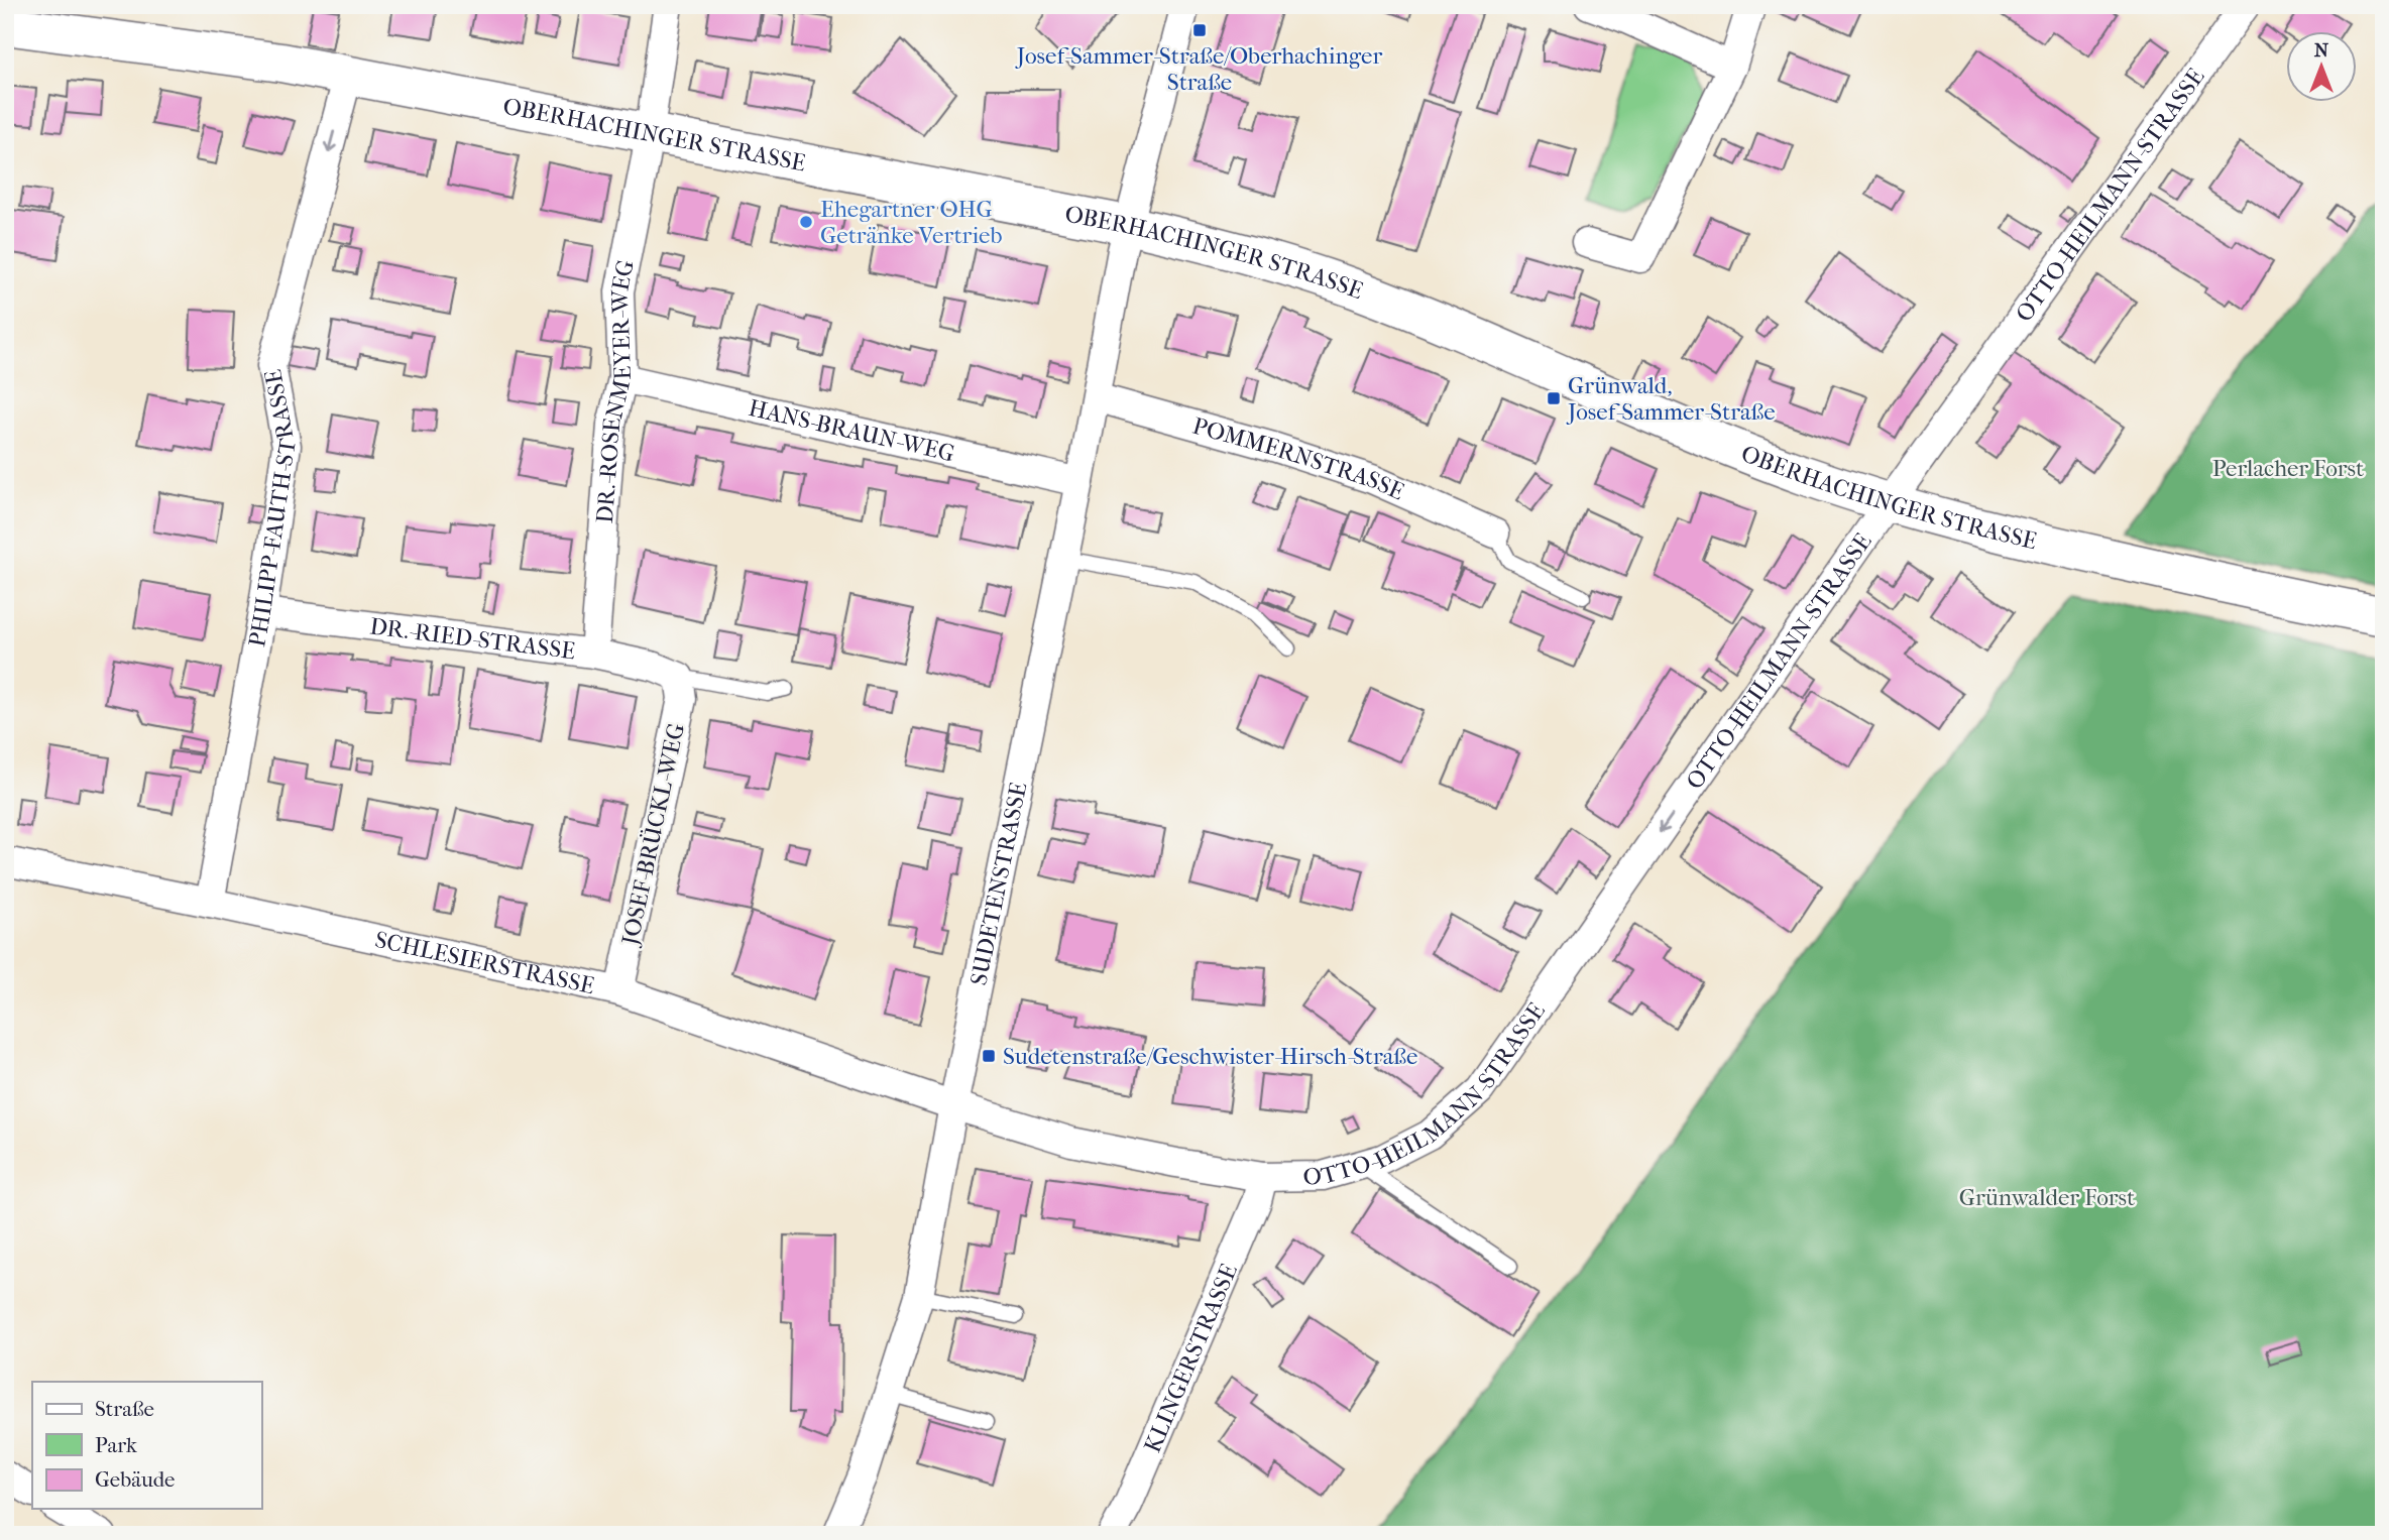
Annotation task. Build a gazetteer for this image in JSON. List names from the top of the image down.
{
  "streets": {
    "main road": ["OBERHACHINGER STRASSE"],
    "street": [
      "OTTO-HEILMANN-STRASSE",
      "DR.-ROSENMEYER-WEG",
      "HANS-BRAUN-WEG",
      "POMMERNSTRASSE",
      "PHILIPP-FAUTH-STRASSE",
      "DR.-RIED-STRASSE",
      "JOSEF-BRÜCKL-WEG",
      "SUDETENSTRASSE",
      "SCHLESIERSTRASSE",
      "KLINGERSTRASSE"
    ]
  },
  "crossings": [
    ["OBERHACHINGER STRASSE", "OTTO-HEILMANN-STRASSE"],
    ["OBERHACHINGER STRASSE", "DR.-ROSENMEYER-WEG"],
    ["OBERHACHINGER STRASSE", "PHILIPP-FAUTH-STRASSE"],
    ["OBERHACHINGER STRASSE", "SUDETENSTRASSE"],
    ["OTTO-HEILMANN-STRASSE", "SCHLESIERSTRASSE"],
    ["OTTO-HEILMANN-STRASSE", "KLINGERSTRASSE"],
    ["DR.-ROSENMEYER-WEG", "HANS-BRAUN-WEG"],
    ["DR.-ROSENMEYER-WEG", "DR.-RIED-STRASSE"],
    ["HANS-BRAUN-WEG", "SUDETENSTRASSE"],
    ["POMMERNSTRASSE", "SUDETENSTRASSE"],
    ["PHILIPP-FAUTH-STRASSE", "DR.-RIED-STRASSE"],
    ["PHILIPP-FAUTH-STRASSE", "SCHLESIERSTRASSE"],
    ["DR.-RIED-STRASSE", "JOSEF-BRÜCKL-WEG"],
    ["JOSEF-BRÜCKL-WEG", "SCHLESIERSTRASSE"],
    ["SUDETENSTRASSE", "SCHLESIERSTRASSE"],
    ["SCHLESIERSTRASSE", "KLINGERSTRASSE"]
  ],
  "one_way": ["OTTO-HEILMANN-STRASSE", "PHILIPP-FAUTH-STRASSE"],
  "parks": ["Perlacher Forst", "Grünwalder Forst"],
  "places": {
    "transit": ["Josef-Sammer-Straße/Oberhachinger Straße", "Grünwald, Josef-Sammer-Straße", "Sudetenstraße/Geschwister-Hirsch-Straße"],
    "other": ["Ehegartner OHG Getränke Vertrieb"]
  },
  "legend": ["Straße", "Park", "Gebäude"],
  "north": "top"
}
